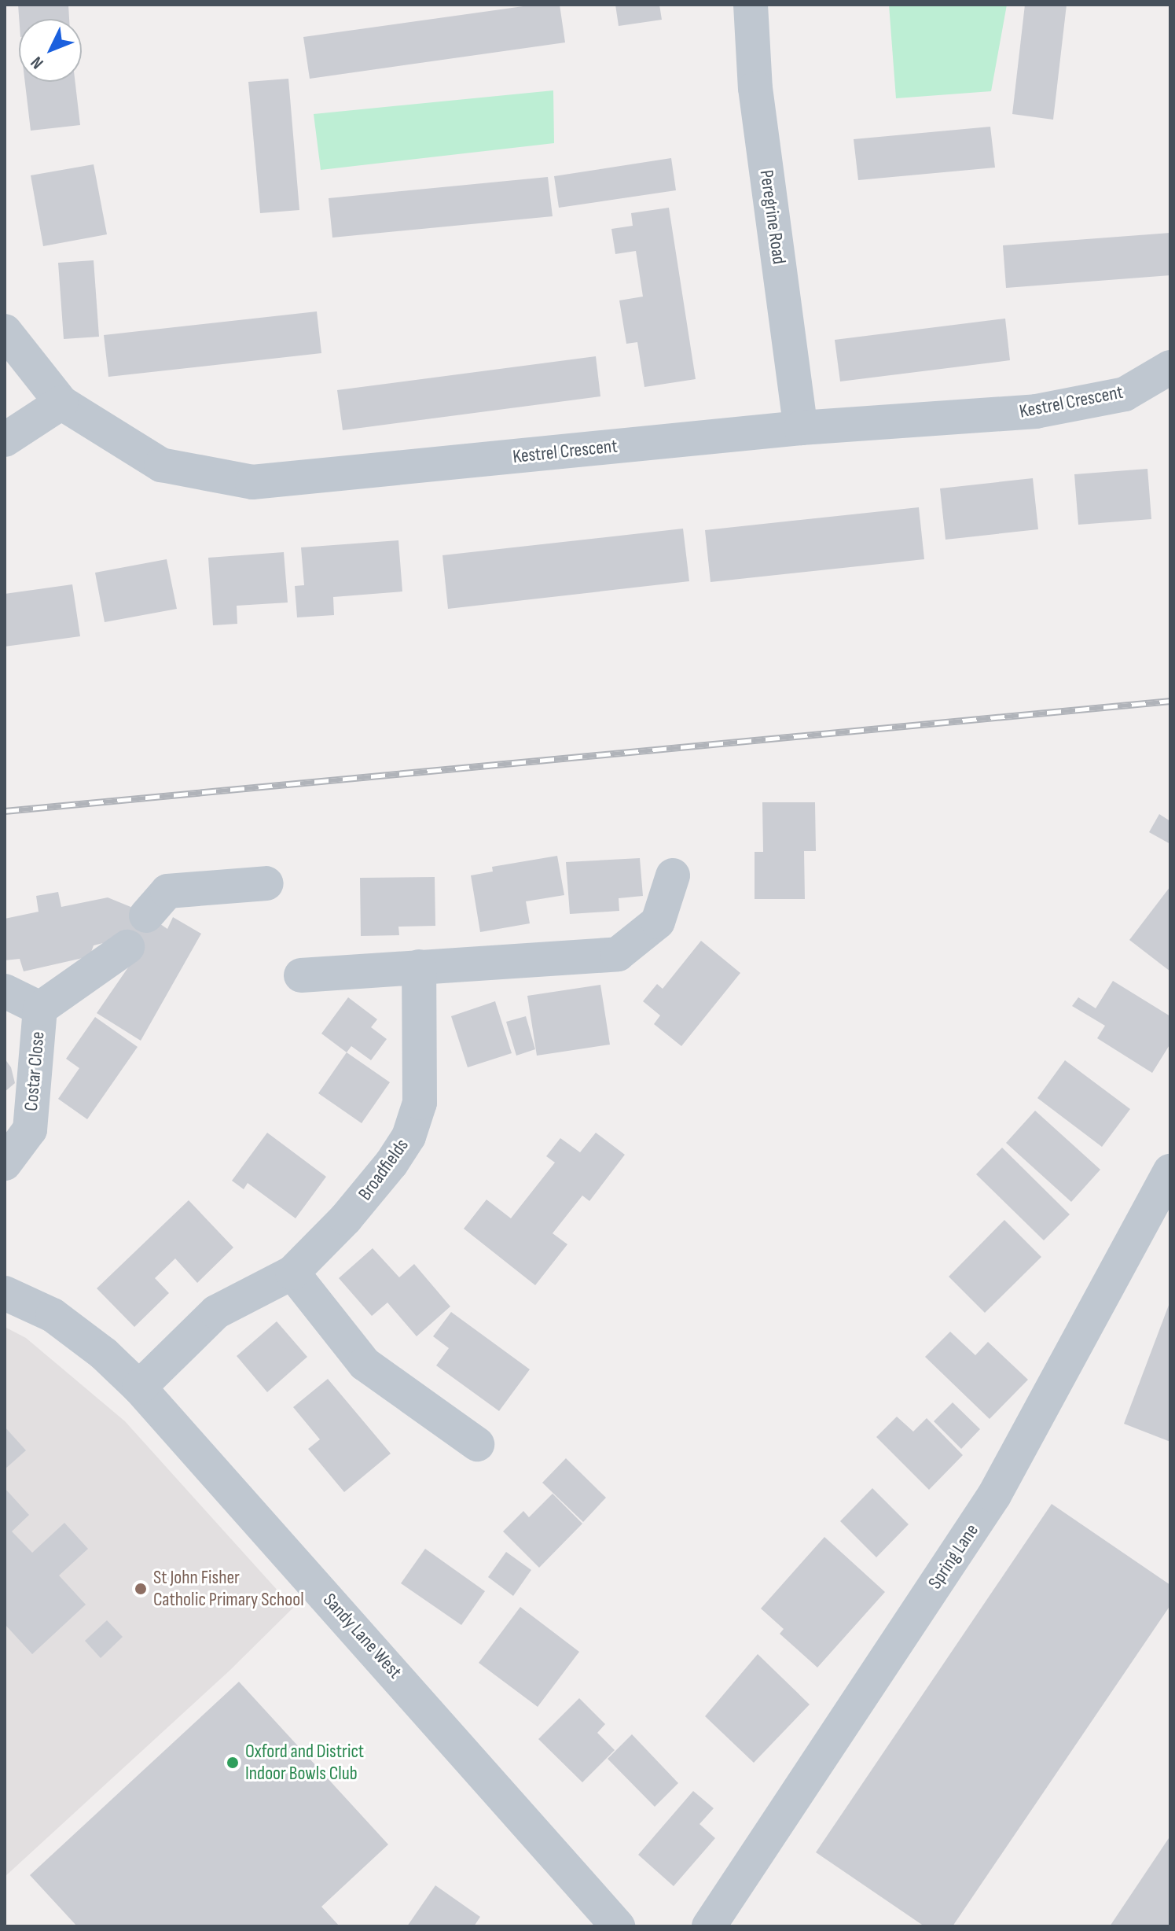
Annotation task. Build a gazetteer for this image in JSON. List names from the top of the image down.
{
  "streets": {
    "street": [
      "Peregrine Road",
      "Kestrel Crescent",
      "Costar Close",
      "Broadfields",
      "Spring Lane",
      "Sandy Lane West"
    ]
  },
  "crossings": [
    ["Peregrine Road", "Kestrel Crescent"],
    ["Broadfields", "Sandy Lane West"]
  ],
  "places": ["St John Fisher Catholic Primary School", "Oxford and District Indoor Bowls Club"],
  "north": "bottom left"
}
